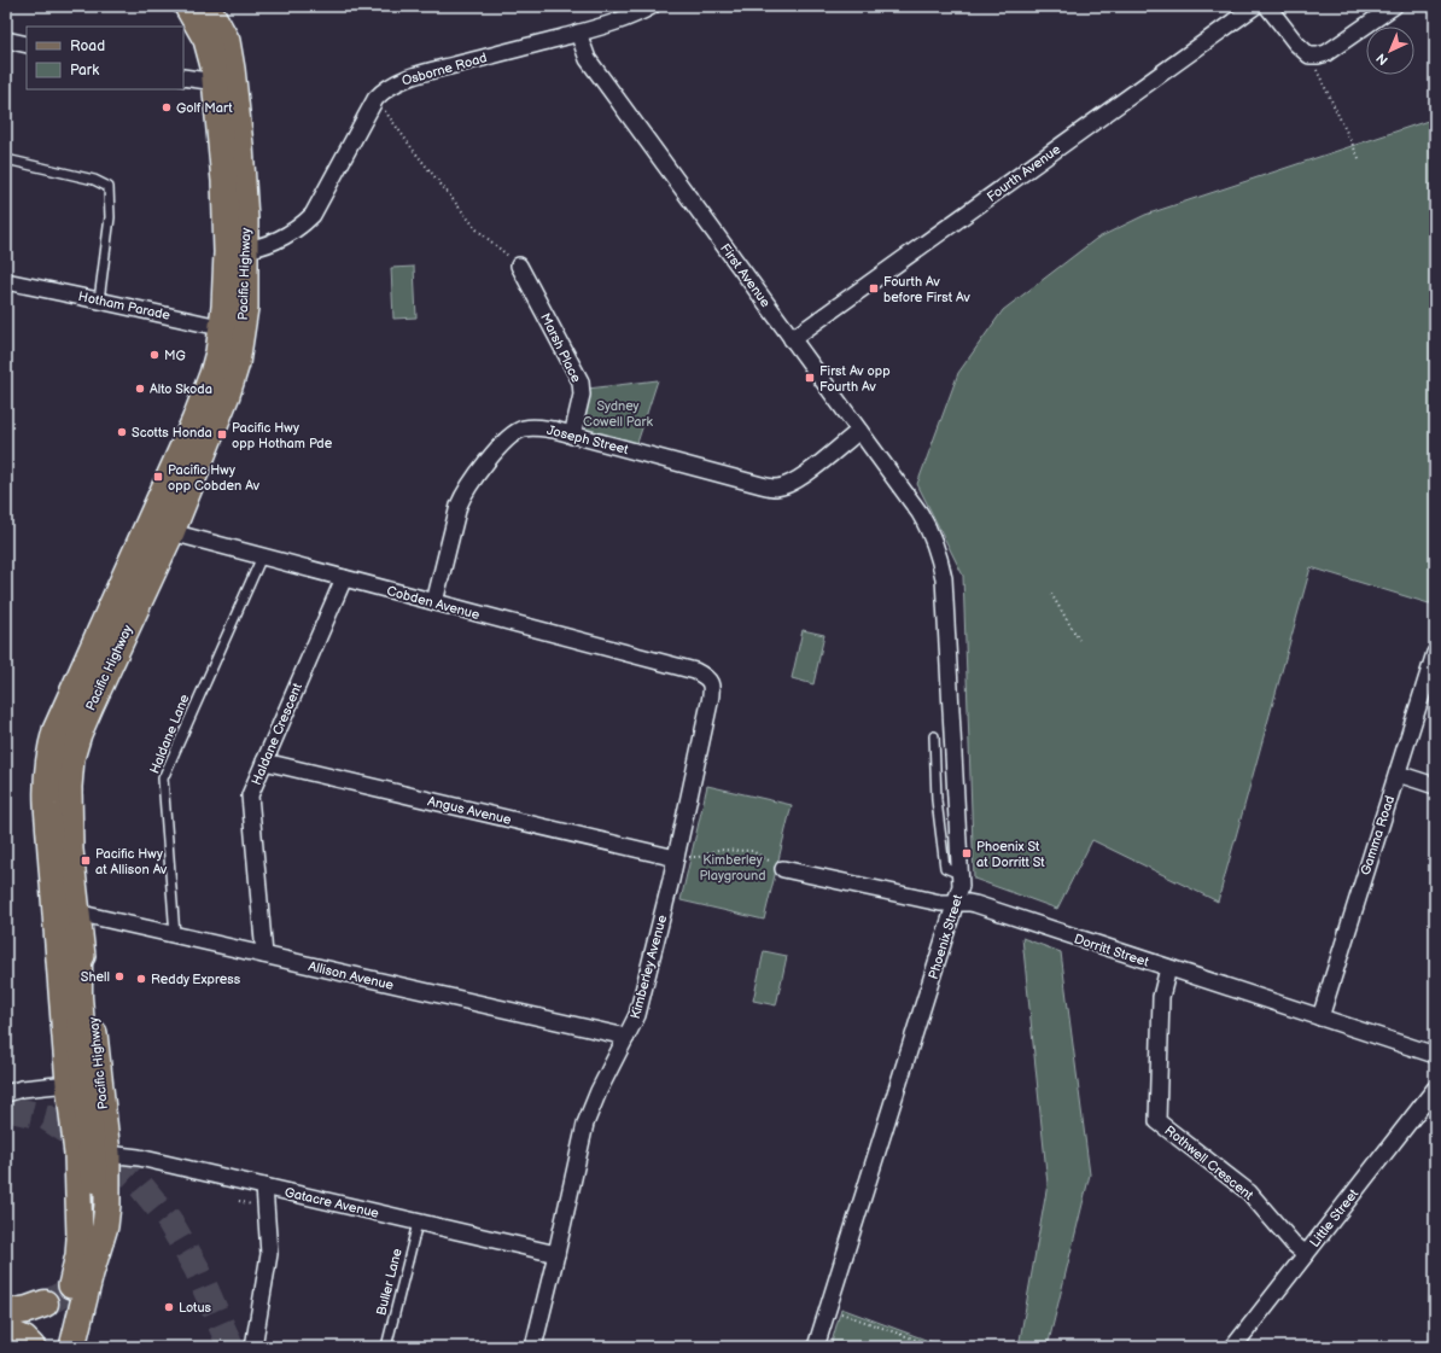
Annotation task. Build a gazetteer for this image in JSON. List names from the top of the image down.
{
  "streets": {
    "main road": ["Pacific Highway"],
    "street": [
      "Osborne Road",
      "Fourth Avenue",
      "First Avenue",
      "Hotham Parade",
      "Marsh Place",
      "Joseph Street",
      "Cobden Avenue",
      "Haldane Crescent",
      "Angus Avenue",
      "Gamma Road",
      "Phoenix Street",
      "Dorritt Street",
      "Kimberley Avenue",
      "Allison Avenue",
      "Rothwell Crescent",
      "Gatacre Avenue",
      "Little Street"
    ],
    "lane": ["Haldane Lane", "Buller Lane"]
  },
  "crossings": [
    ["Osborne Road", "Pacific Highway"],
    ["Osborne Road", "First Avenue"],
    ["Fourth Avenue", "First Avenue"],
    ["Pacific Highway", "Hotham Parade"],
    ["Pacific Highway", "Cobden Avenue"],
    ["Pacific Highway", "Allison Avenue"],
    ["Pacific Highway", "Gatacre Avenue"],
    ["First Avenue", "Joseph Street"],
    ["First Avenue", "Phoenix Street"],
    ["Marsh Place", "Joseph Street"],
    ["Joseph Street", "Cobden Avenue"],
    ["Cobden Avenue", "Haldane Lane"],
    ["Cobden Avenue", "Haldane Crescent"],
    ["Cobden Avenue", "Kimberley Avenue"],
    ["Haldane Lane", "Allison Avenue"],
    ["Haldane Crescent", "Angus Avenue"],
    ["Haldane Crescent", "Allison Avenue"],
    ["Angus Avenue", "Kimberley Avenue"],
    ["Gamma Road", "Dorritt Street"],
    ["Phoenix Street", "Dorritt Street"],
    ["Dorritt Street", "Rothwell Crescent"],
    ["Kimberley Avenue", "Allison Avenue"],
    ["Kimberley Avenue", "Gatacre Avenue"],
    ["Rothwell Crescent", "Little Street"],
    ["Gatacre Avenue", "Buller Lane"]
  ],
  "parks": ["Sydney Cowell Park", "Kimberley Playground"],
  "places": {
    "other": [
      "Golf Mart",
      "MG",
      "Alto Skoda",
      "Scotts Honda",
      "Shell",
      "Reddy Express",
      "Lotus"
    ],
    "transit": [
      "Fourth Av before First Av",
      "First Av opp Fourth Av",
      "Pacific Hwy opp Hotham Pde",
      "Pacific Hwy opp Cobden Av",
      "Phoenix St at Dorritt St",
      "Pacific Hwy at Allison Av"
    ]
  },
  "legend": ["Road", "Park"],
  "north": "bottom left"
}
